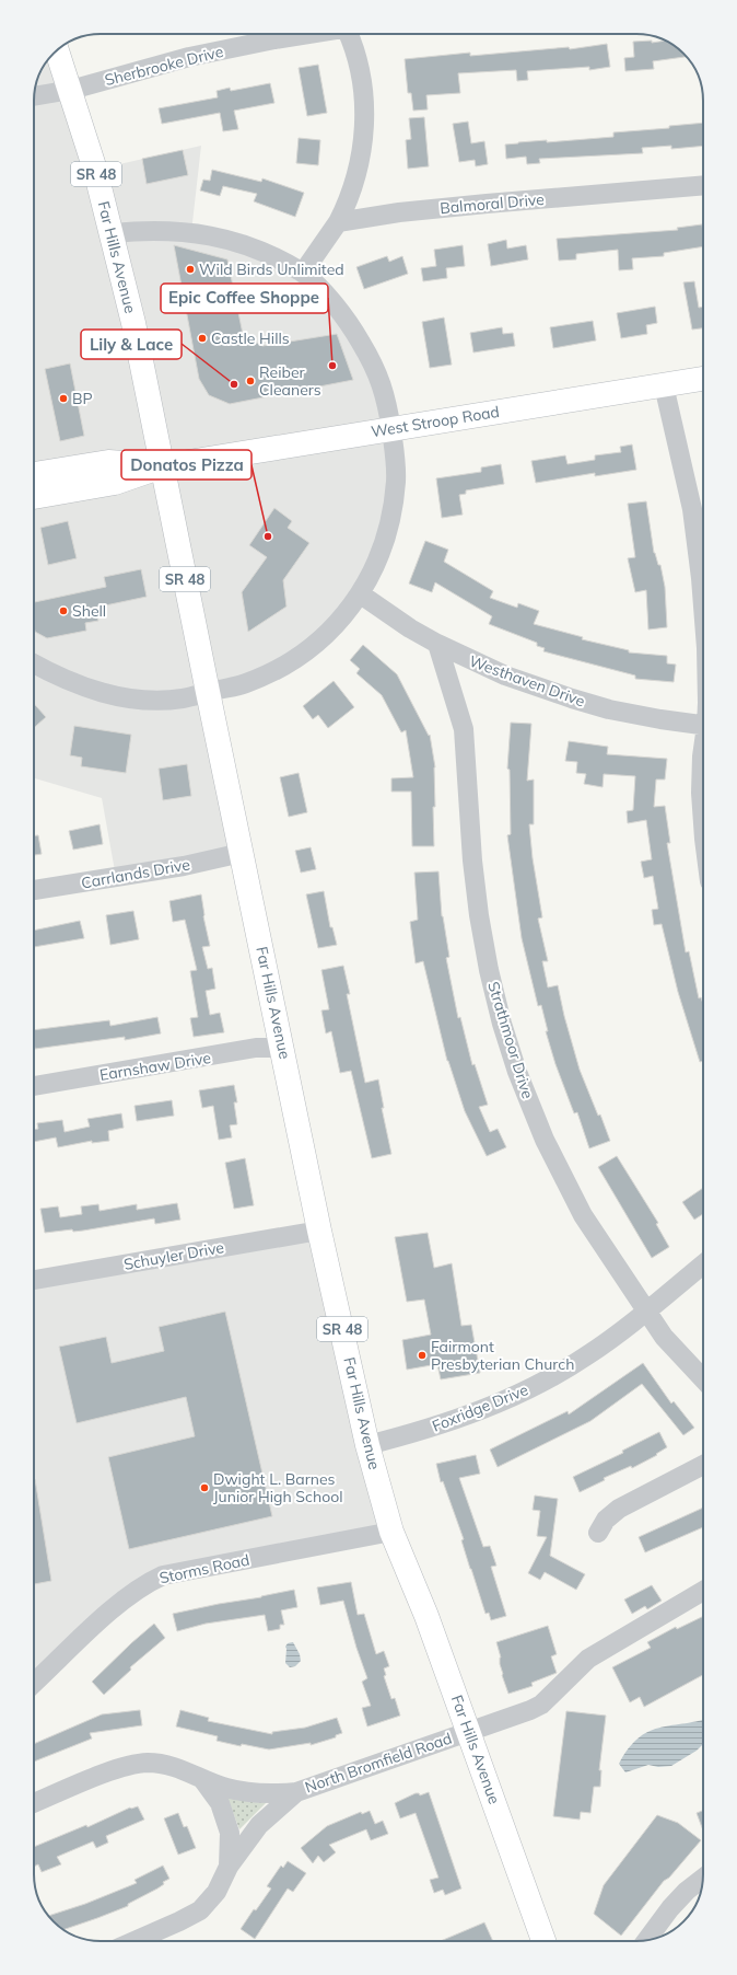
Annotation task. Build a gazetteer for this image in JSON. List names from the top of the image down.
{
  "streets": {
    "main road": ["SR 48", "Far Hills Avenue", "West Stroop Road"],
    "street": [
      "Sherbrooke Drive",
      "Balmoral Drive",
      "Westhaven Drive",
      "Carrlands Drive",
      "Strathmoor Drive",
      "Earnshaw Drive",
      "Schuyler Drive",
      "Foxridge Drive",
      "Storms Road",
      "North Bromfield Road"
    ]
  },
  "crossings": [
    ["Sherbrooke Drive", "Far Hills Avenue"],
    ["Far Hills Avenue", "West Stroop Road"],
    ["Far Hills Avenue", "Carrlands Drive"],
    ["Far Hills Avenue", "Earnshaw Drive"],
    ["Far Hills Avenue", "Schuyler Drive"],
    ["Far Hills Avenue", "Foxridge Drive"],
    ["Far Hills Avenue", "Storms Road"],
    ["Far Hills Avenue", "North Bromfield Road"],
    ["Westhaven Drive", "Strathmoor Drive"],
    ["Strathmoor Drive", "Foxridge Drive"]
  ],
  "places": [
    "Wild Birds Unlimited",
    "Castle Hills",
    "Epic Coffee Shoppe",
    "Reiber Cleaners",
    "Lily & Lace",
    "BP",
    "Donatos Pizza",
    "Shell",
    "Fairmont Presbyterian Church",
    "Dwight L. Barnes Junior High School"
  ]
}
